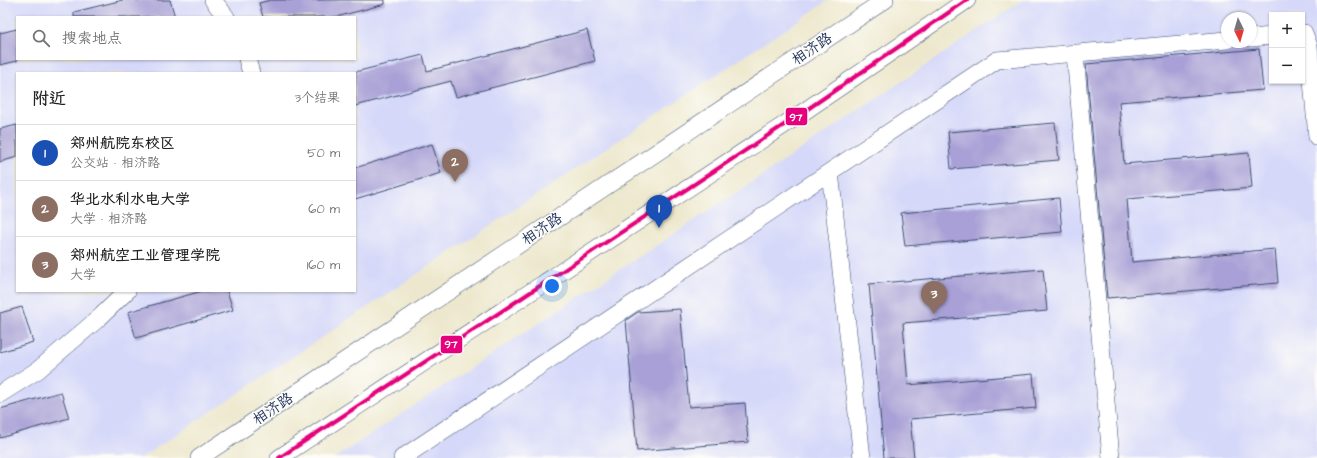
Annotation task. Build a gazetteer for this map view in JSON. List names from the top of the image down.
{
  "streets": {
    "street": ["相济路"]
  },
  "lines": ["transit line 97"],
  "north": "bottom",
  "page": {
    "map_buttons": ["+", "−"],
    "search": "搜索地点",
    "heading": ["附近", "3个结果"],
    "list": [
      {
        "mark": "1",
        "name": "郑州航院东校区",
        "note": "公交站 · 相济路",
        "value": "50 m"
      },
      {
        "mark": "2",
        "name": "华北水利水电大学",
        "note": "大学 · 相济路",
        "value": "60 m"
      },
      {
        "mark": "3",
        "name": "郑州航空工业管理学院",
        "note": "大学",
        "value": "160 m"
      }
    ],
    "pins": ["2", "1", "3"]
  }
}
